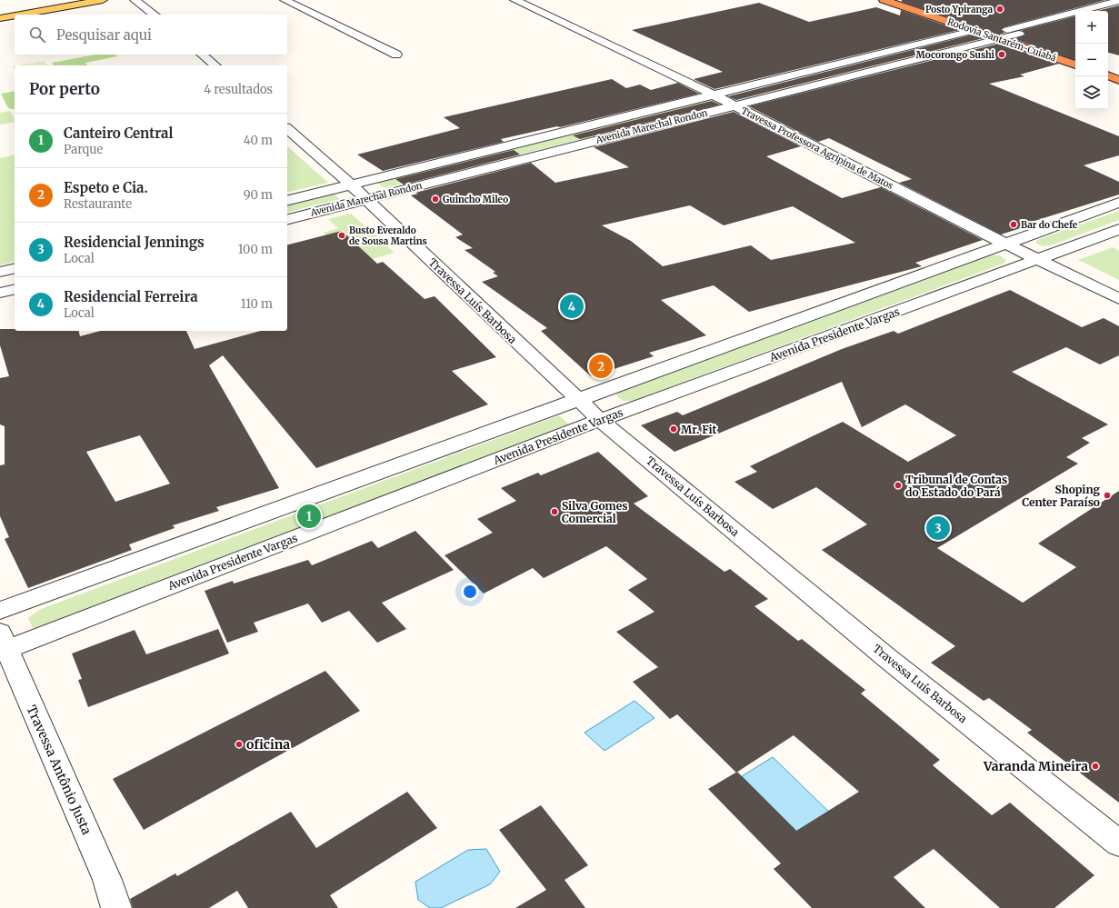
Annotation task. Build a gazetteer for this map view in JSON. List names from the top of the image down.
{
  "streets": {
    "highway": ["Rodovia Santarém-Cuiabá"],
    "street": [
      "Avenida Marechal Rondon",
      "Travessa Professora Agripina de Matos",
      "Travessa Luís Barbosa",
      "Avenida Presidente Vargas",
      "Travessa Antônio Justa"
    ]
  },
  "crossings": [
    ["Rodovia Santarém-Cuiabá", "Avenida Marechal Rondon"],
    ["Avenida Marechal Rondon", "Travessa Professora Agripina de Matos"],
    ["Avenida Marechal Rondon", "Travessa Luís Barbosa"],
    ["Travessa Professora Agripina de Matos", "Avenida Presidente Vargas"],
    ["Travessa Luís Barbosa", "Avenida Presidente Vargas"],
    ["Avenida Presidente Vargas", "Travessa Antônio Justa"]
  ],
  "places": [
    "Posto Ypiranga",
    "Mocorongo Sushi",
    "Guincho Mileo",
    "Bar do Chefe",
    "Busto Everaldo de Sousa Martins",
    "Mr. Fit",
    "Tribunal de Contas do Estado do Pará",
    "Shoping Center Paraíso",
    "Silva Gomes Comercial",
    "oficina",
    "Varanda Mineira"
  ],
  "page": {
    "map_buttons": ["+", "−"],
    "search": "Pesquisar aqui",
    "heading": ["Por perto", "4 resultados"],
    "list": [
      {
        "mark": "1",
        "name": "Canteiro Central",
        "note": "Parque",
        "value": "40 m"
      },
      {
        "mark": "2",
        "name": "Espeto e Cia.",
        "note": "Restaurante",
        "value": "90 m"
      },
      {
        "mark": "3",
        "name": "Residencial Jennings",
        "note": "Local",
        "value": "100 m"
      },
      {
        "mark": "4",
        "name": "Residencial Ferreira",
        "note": "Local",
        "value": "110 m"
      }
    ],
    "pins": [
      "4",
      "2",
      "1",
      "3"
    ]
  }
}
